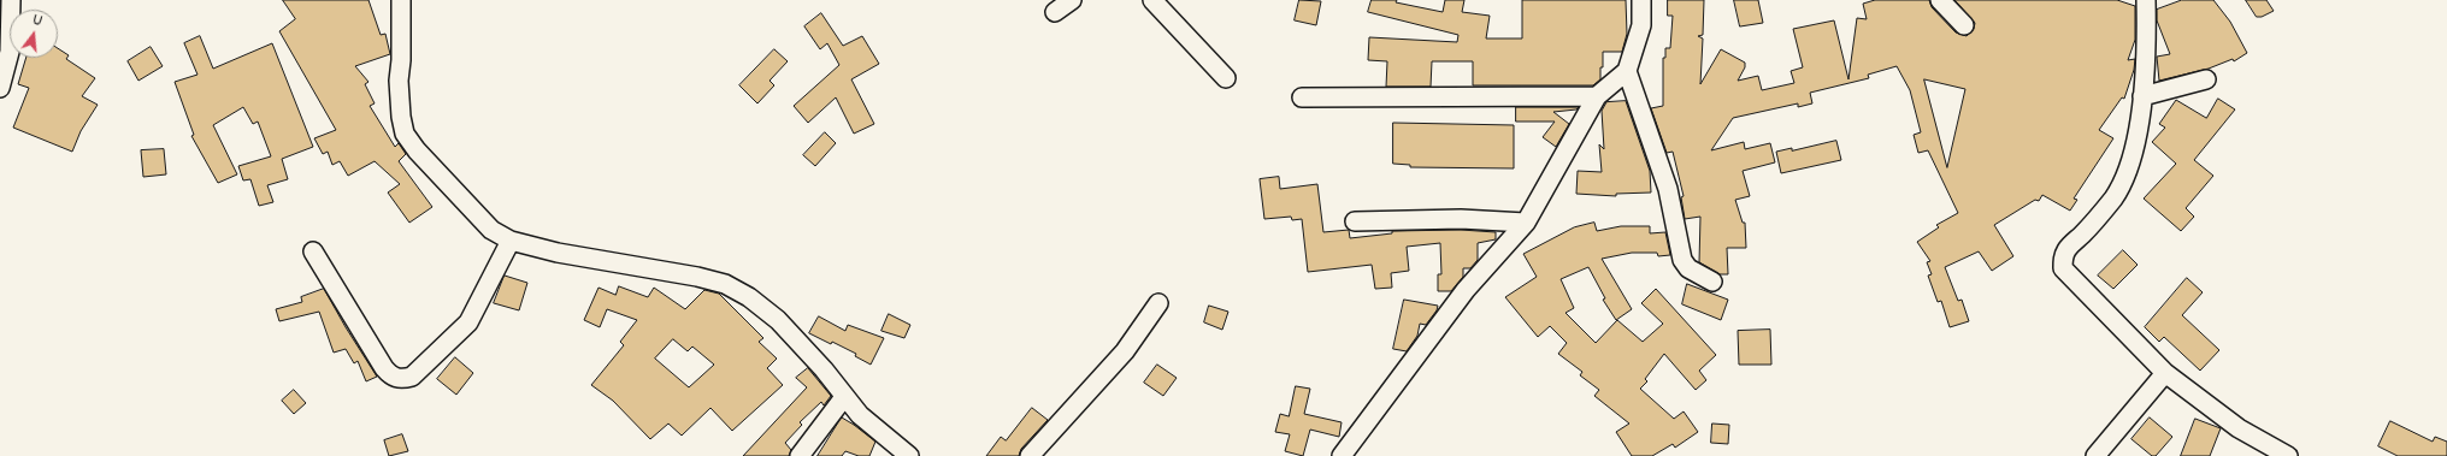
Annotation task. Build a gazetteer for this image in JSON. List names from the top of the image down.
{
  "north": "top"
}
